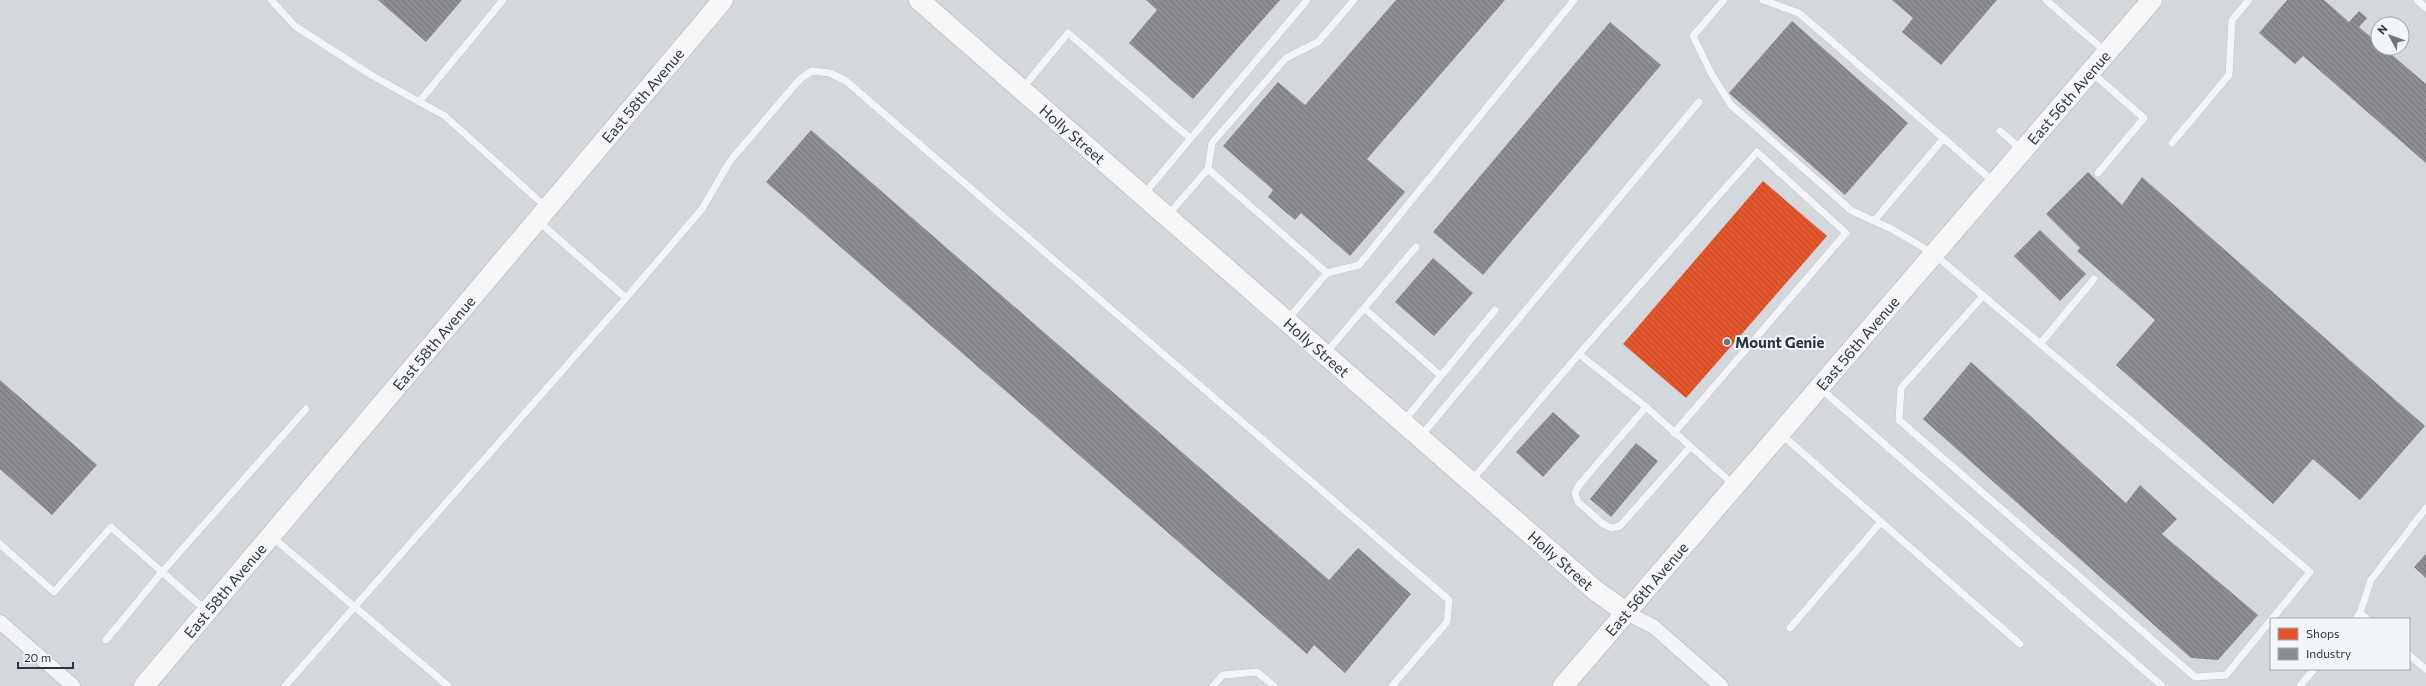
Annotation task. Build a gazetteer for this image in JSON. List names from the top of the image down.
{
  "streets": {
    "street": ["East 58th Avenue", "East 56th Avenue", "Holly Street"]
  },
  "crossings": [
    ["East 56th Avenue", "Holly Street"]
  ],
  "places": ["Mount Genie"],
  "legend": ["Shops", "Industry"],
  "scale_bar": "20 m",
  "north": "top left"
}
